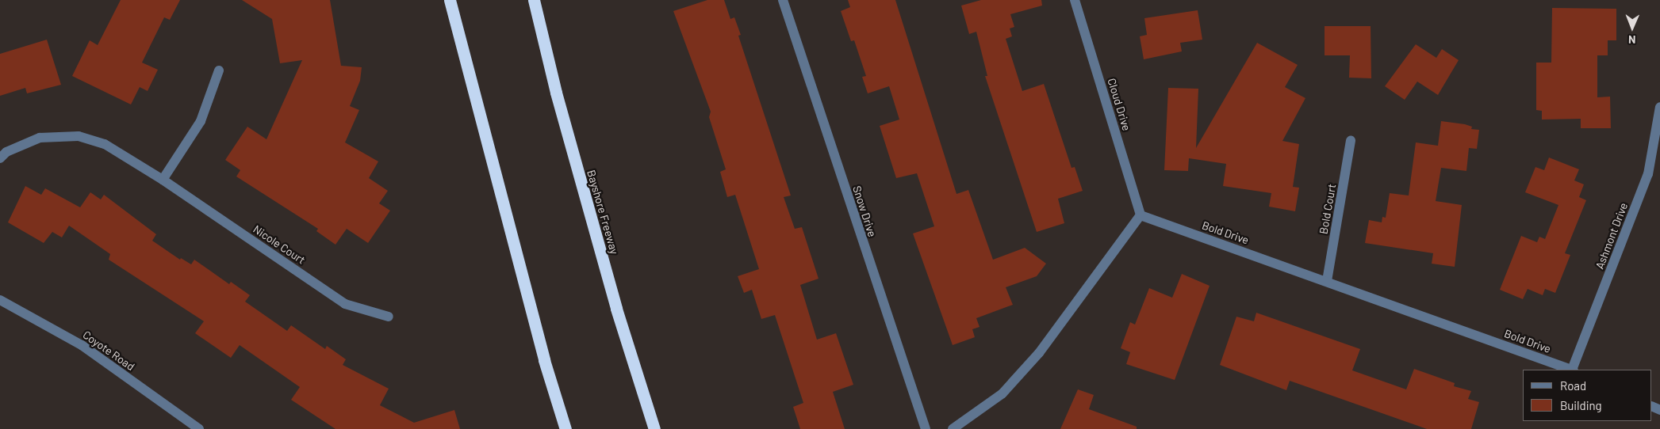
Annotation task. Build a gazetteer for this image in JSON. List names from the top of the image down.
{
  "streets": {
    "highway": ["Bayshore Freeway"],
    "street": [
      "Cloud Drive",
      "Bold Court",
      "Snow Drive",
      "Bold Drive",
      "Ashmont Drive",
      "Nicole Court",
      "Coyote Road"
    ]
  },
  "crossings": [
    ["Cloud Drive", "Bold Drive"],
    ["Bold Court", "Bold Drive"]
  ],
  "legend": ["Road", "Building"],
  "north": "bottom"
}
